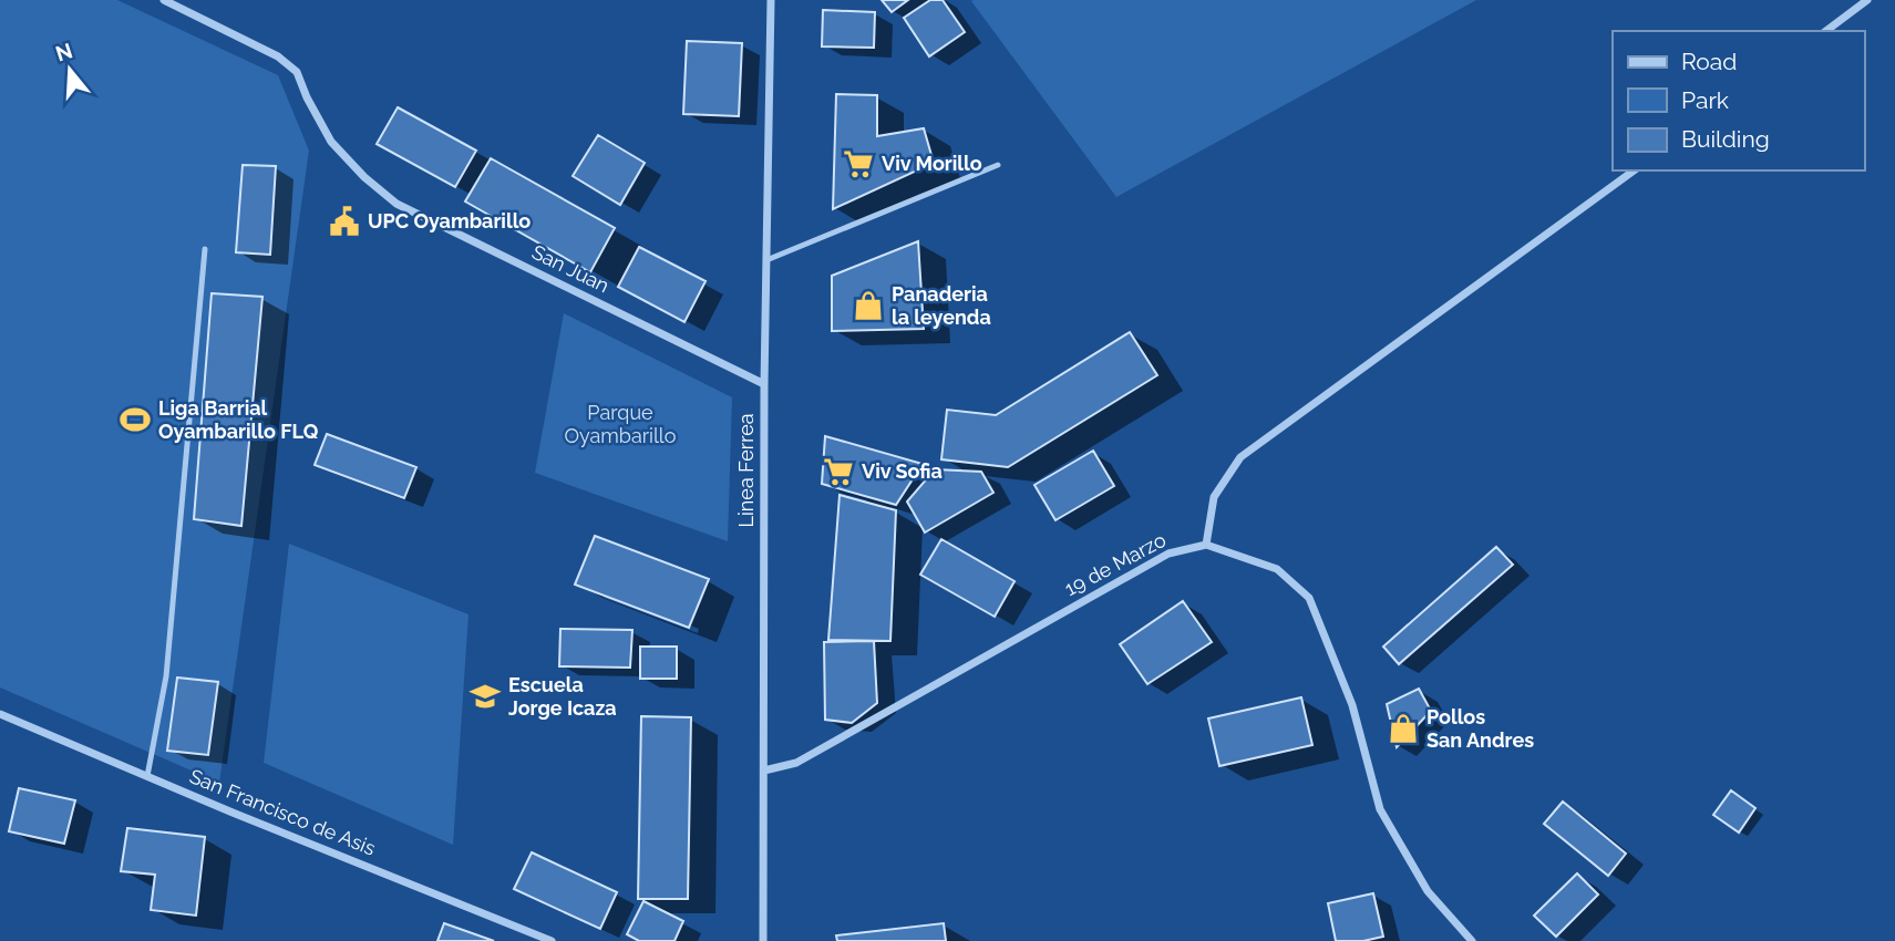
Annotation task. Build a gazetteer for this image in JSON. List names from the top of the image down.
{
  "streets": {
    "street": [
      "San Juan",
      "Linea Ferrea",
      "19 de Marzo",
      "San Francisco de Asis"
    ]
  },
  "crossings": [
    ["San Juan", "Linea Ferrea"],
    ["Linea Ferrea", "19 de Marzo"]
  ],
  "parks": ["Parque Oyambarillo"],
  "places": {
    "supermarket": ["Viv Morillo", "Viv Sofia"],
    "public building": ["UPC Oyambarillo"],
    "shop": ["Panaderia la leyenda", "Pollos San Andres"],
    "sports": ["Liga Barrial Oyambarillo FLQ"],
    "school or university": ["Escuela Jorge Icaza"]
  },
  "legend": ["Road", "Park", "Building"],
  "north": "top"
}
